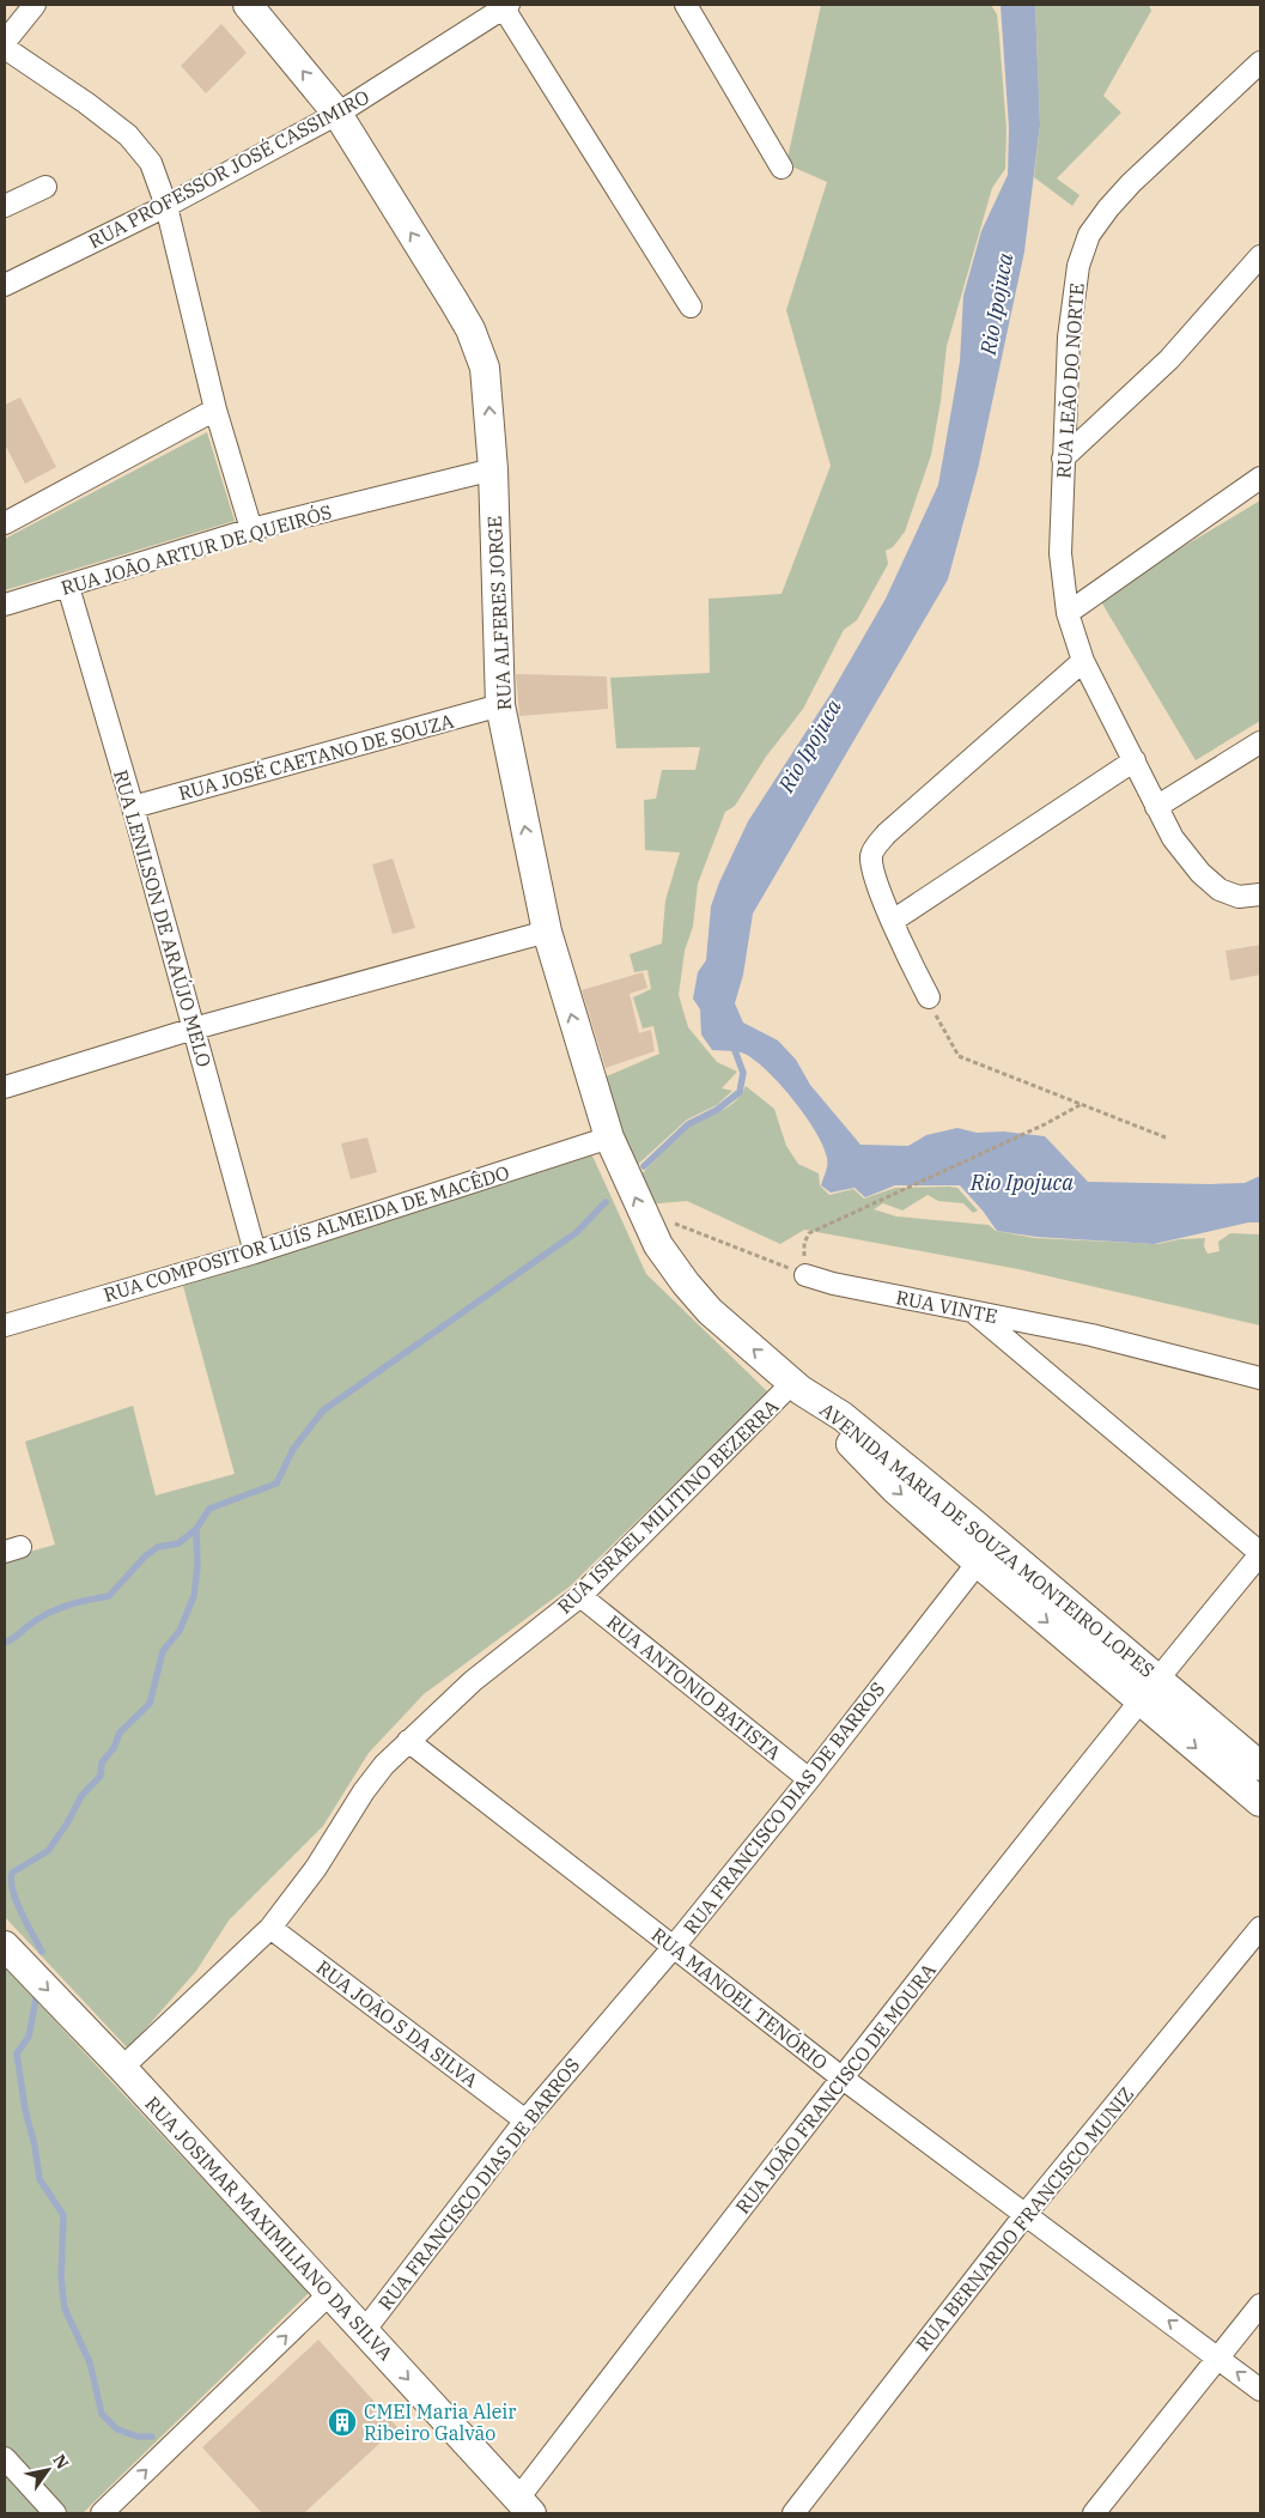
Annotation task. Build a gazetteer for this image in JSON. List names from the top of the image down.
{
  "streets": {
    "street": [
      "RUA PROFESSOR JOSÉ CASSIMIRO",
      "RUA LEÃO DO NORTE",
      "RUA JOÃO ARTUR DE QUEIRÓS",
      "RUA ALFERES JORGE",
      "RUA JOSÉ CAETANO DE SOUZA",
      "RUA LENILSON DE ARAÚJO MELO",
      "RUA COMPOSITOR LUÍS ALMEIDA DE MACÊDO",
      "RUA VINTE",
      "RUA ISRAEL MILITINO BEZERRA",
      "AVENIDA MARIA DE SOUZA MONTEIRO LOPES",
      "RUA ANTONIO BATISTA",
      "RUA FRANCISCO DIAS DE BARROS",
      "RUA MANOEL TENÓRIO",
      "RUA JOÃO S DA SILVA",
      "RUA JOÃO FRANCISCO DE MOURA",
      "RUA BERNARDO FRANCISCO MUNIZ",
      "RUA JOSIMAR MAXIMILIANO DA SILVA"
    ]
  },
  "crossings": [
    ["RUA PROFESSOR JOSÉ CASSIMIRO", "RUA ALFERES JORGE"],
    ["RUA JOÃO ARTUR DE QUEIRÓS", "RUA ALFERES JORGE"],
    ["RUA JOÃO ARTUR DE QUEIRÓS", "RUA LENILSON DE ARAÚJO MELO"],
    ["RUA ALFERES JORGE", "RUA JOSÉ CAETANO DE SOUZA"],
    ["RUA ALFERES JORGE", "RUA COMPOSITOR LUÍS ALMEIDA DE MACÊDO"],
    ["RUA ALFERES JORGE", "RUA ISRAEL MILITINO BEZERRA"],
    ["RUA ALFERES JORGE", "AVENIDA MARIA DE SOUZA MONTEIRO LOPES"],
    ["RUA JOSÉ CAETANO DE SOUZA", "RUA LENILSON DE ARAÚJO MELO"],
    ["RUA LENILSON DE ARAÚJO MELO", "RUA COMPOSITOR LUÍS ALMEIDA DE MACÊDO"],
    ["RUA ISRAEL MILITINO BEZERRA", "AVENIDA MARIA DE SOUZA MONTEIRO LOPES"],
    ["RUA ISRAEL MILITINO BEZERRA", "RUA ANTONIO BATISTA"],
    ["RUA ISRAEL MILITINO BEZERRA", "RUA MANOEL TENÓRIO"],
    ["RUA ISRAEL MILITINO BEZERRA", "RUA JOÃO S DA SILVA"],
    ["RUA ISRAEL MILITINO BEZERRA", "RUA JOSIMAR MAXIMILIANO DA SILVA"],
    ["AVENIDA MARIA DE SOUZA MONTEIRO LOPES", "RUA FRANCISCO DIAS DE BARROS"],
    ["AVENIDA MARIA DE SOUZA MONTEIRO LOPES", "RUA JOÃO FRANCISCO DE MOURA"],
    ["RUA ANTONIO BATISTA", "RUA FRANCISCO DIAS DE BARROS"],
    ["RUA FRANCISCO DIAS DE BARROS", "RUA MANOEL TENÓRIO"],
    ["RUA FRANCISCO DIAS DE BARROS", "RUA JOÃO S DA SILVA"],
    ["RUA FRANCISCO DIAS DE BARROS", "RUA JOSIMAR MAXIMILIANO DA SILVA"],
    ["RUA MANOEL TENÓRIO", "RUA JOÃO FRANCISCO DE MOURA"],
    ["RUA MANOEL TENÓRIO", "RUA BERNARDO FRANCISCO MUNIZ"],
    ["RUA JOÃO FRANCISCO DE MOURA", "RUA JOSIMAR MAXIMILIANO DA SILVA"]
  ],
  "one_way": ["RUA JOSIMAR MAXIMILIANO DA SILVA"],
  "water": ["Rio Ipojuca"],
  "places": {
    "building": ["CMEI Maria Aleir Ribeiro Galvão"]
  },
  "north": "top right"
}
